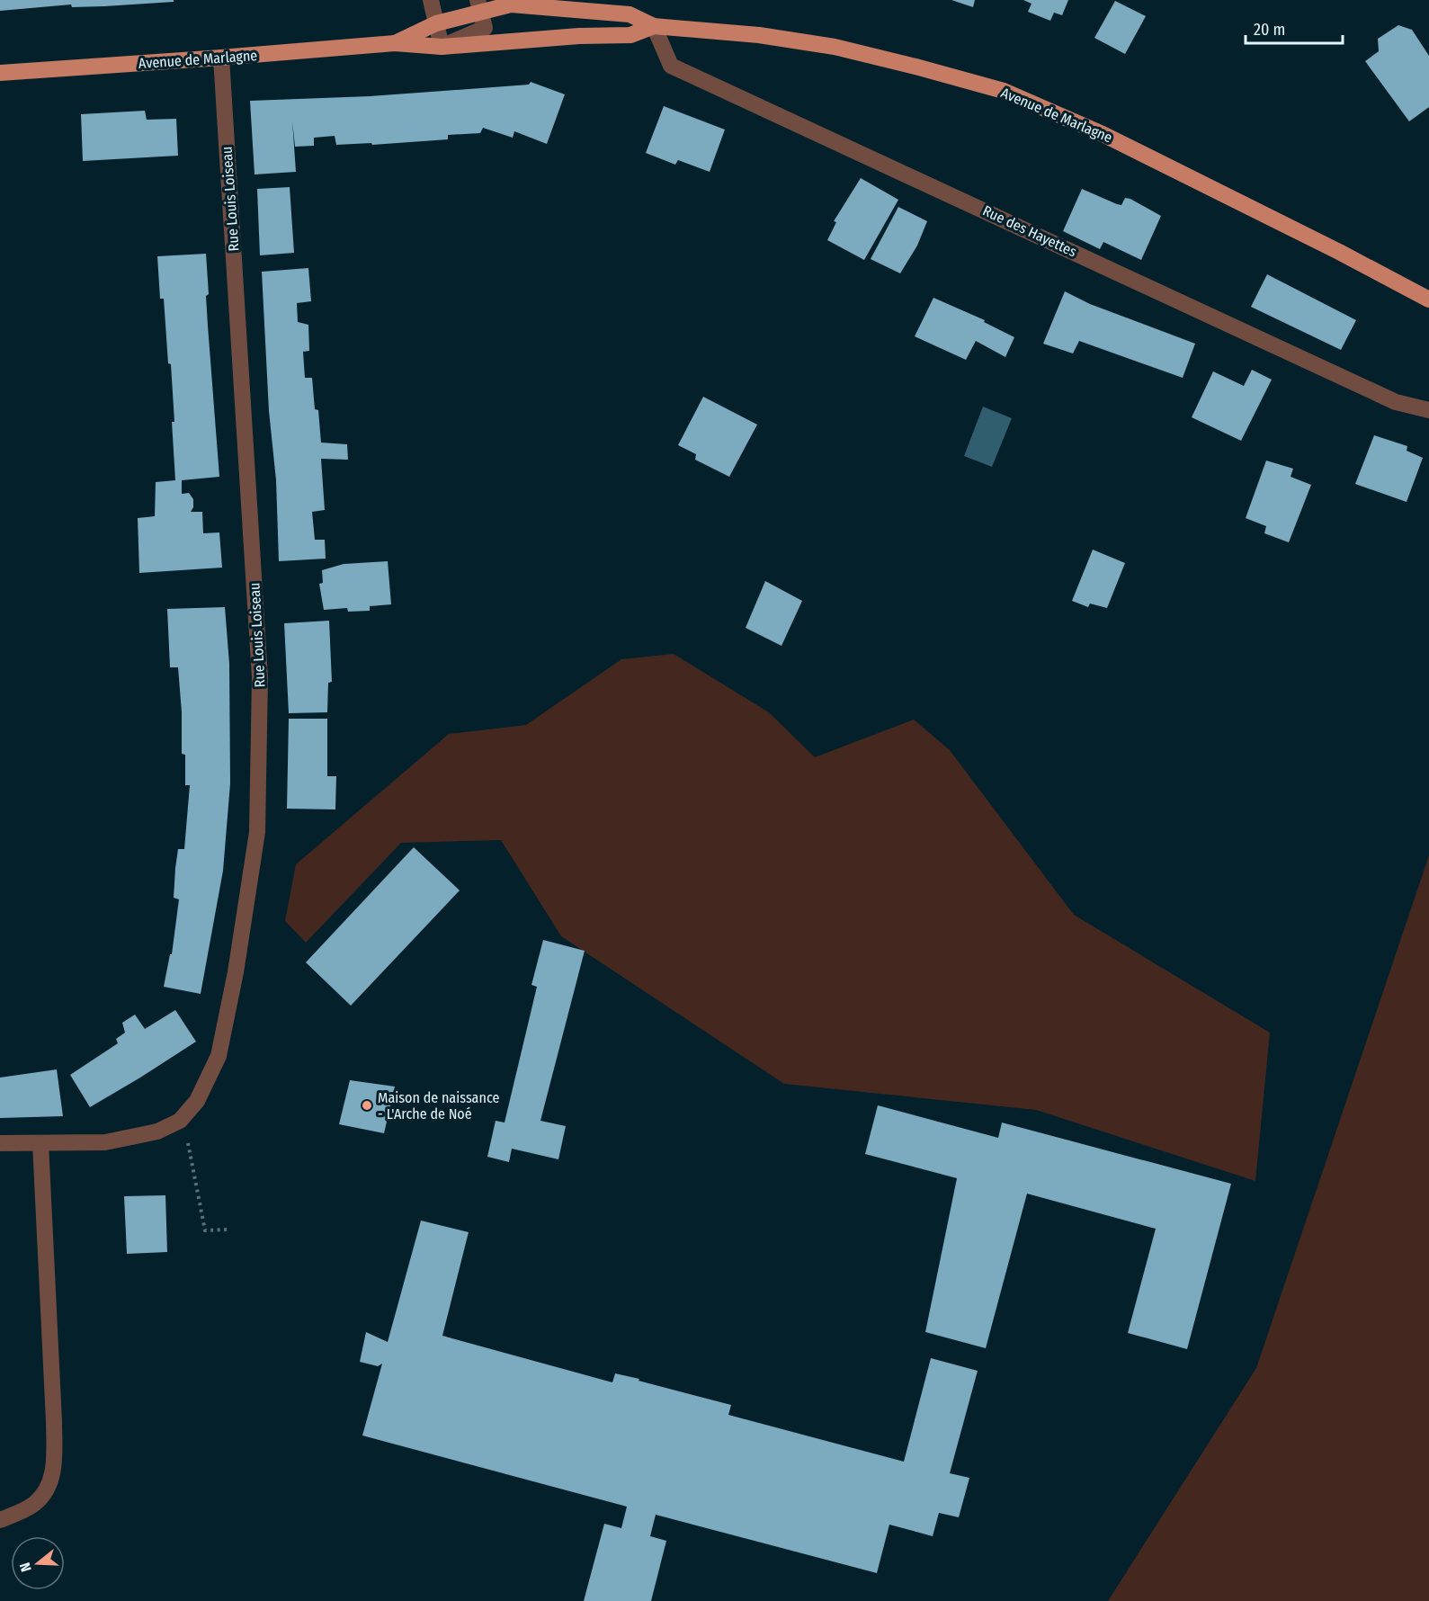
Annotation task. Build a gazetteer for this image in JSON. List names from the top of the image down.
{
  "streets": {
    "main road": ["Avenue de Marlagne"],
    "street": ["Rue Louis Loiseau", "Rue des Hayettes"]
  },
  "crossings": [
    ["Avenue de Marlagne", "Rue Louis Loiseau"],
    ["Avenue de Marlagne", "Rue des Hayettes"]
  ],
  "places": ["Maison de naissance - L'Arche de Noé"],
  "scale_bar": "20 m",
  "north": "left"
}
